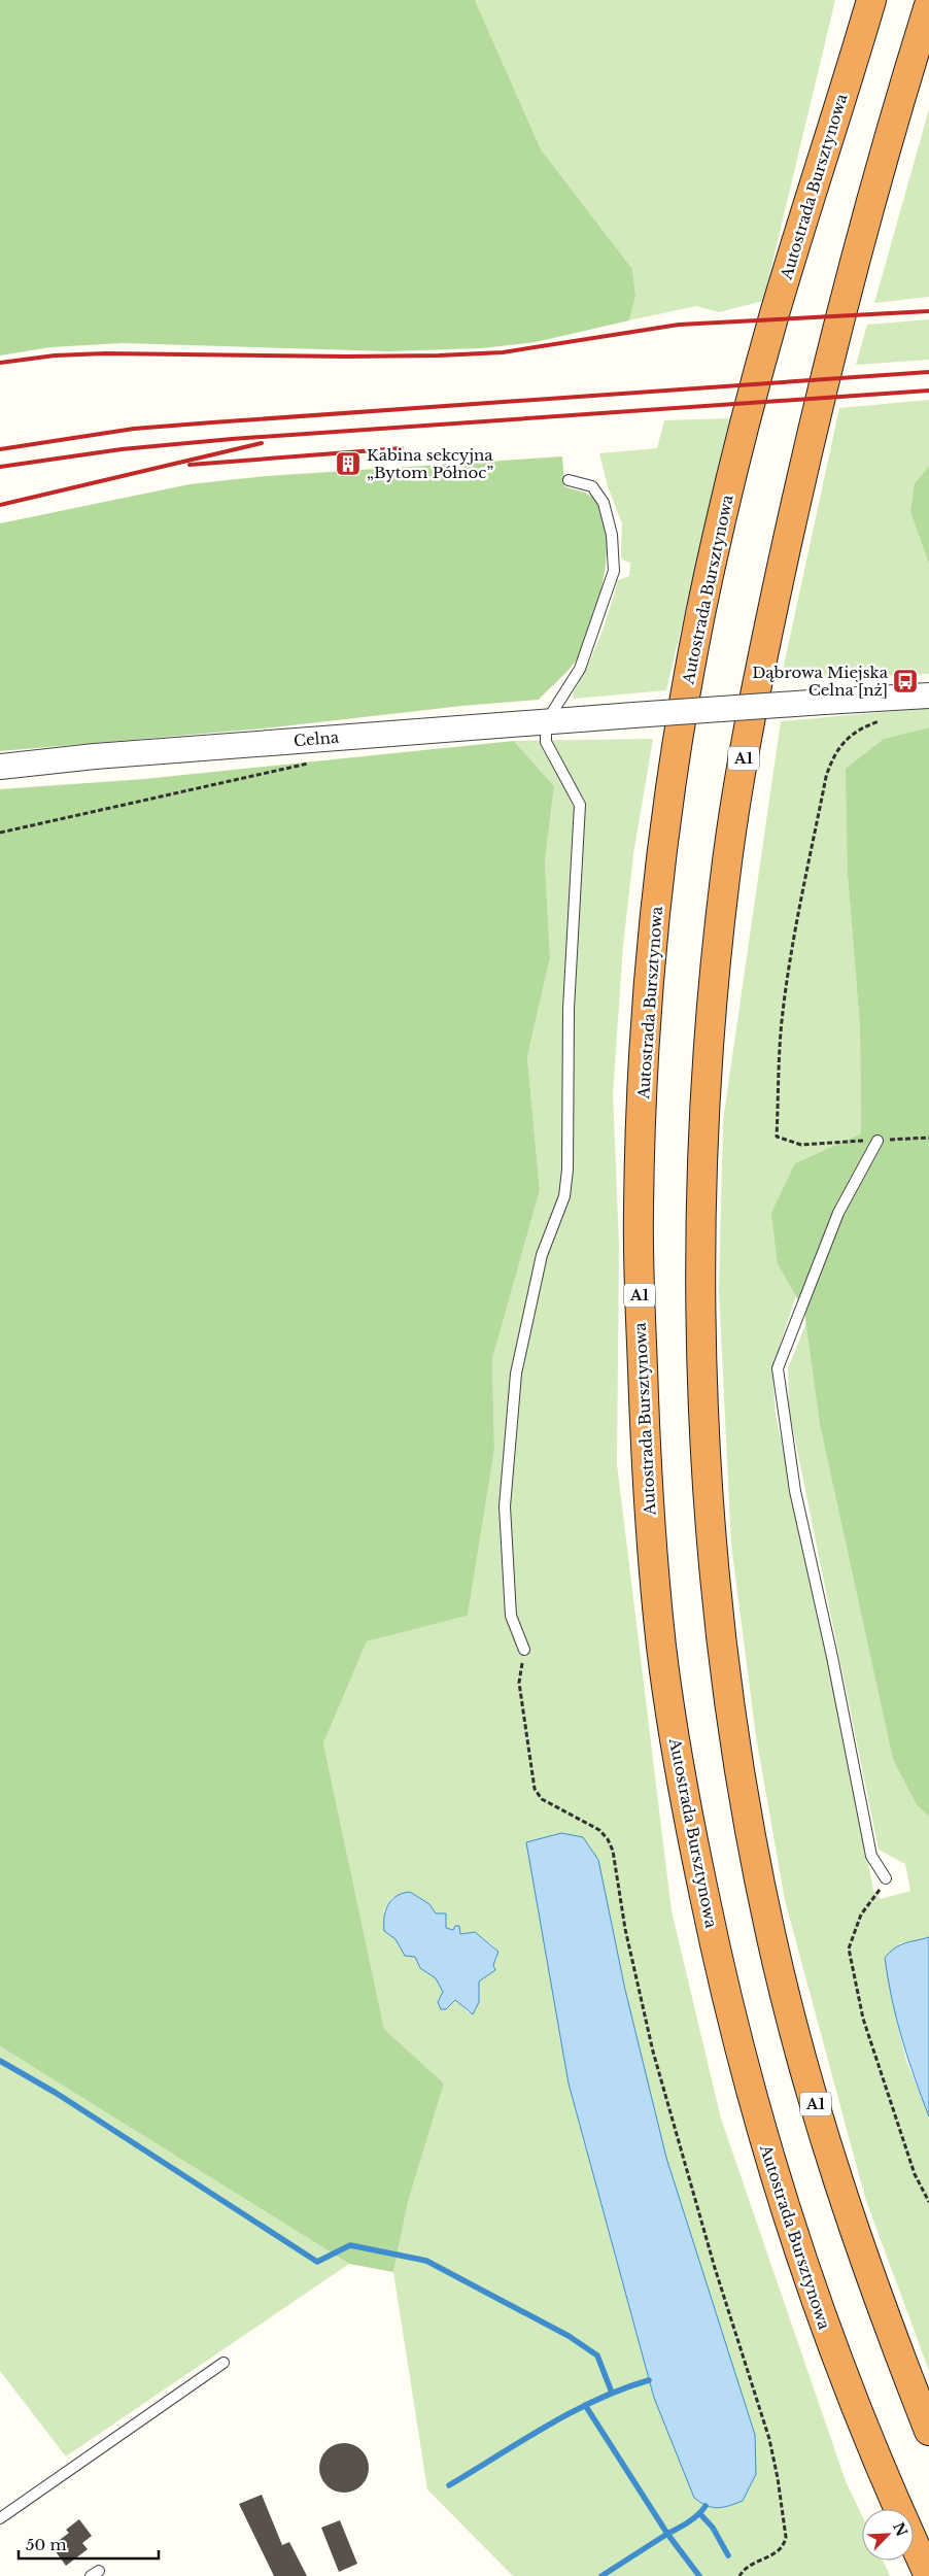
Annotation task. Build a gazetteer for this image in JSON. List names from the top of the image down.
{
  "streets": {
    "highway": ["Autostrada Bursztynowa", "A1"],
    "street": ["Celna"]
  },
  "places": {
    "building": ["Kabina sekcyjna „Bytom Północ”"],
    "bus stop": ["Dąbrowa Miejska Celna [nż]"]
  },
  "scale_bar": "50 m",
  "north": "top right"
}
